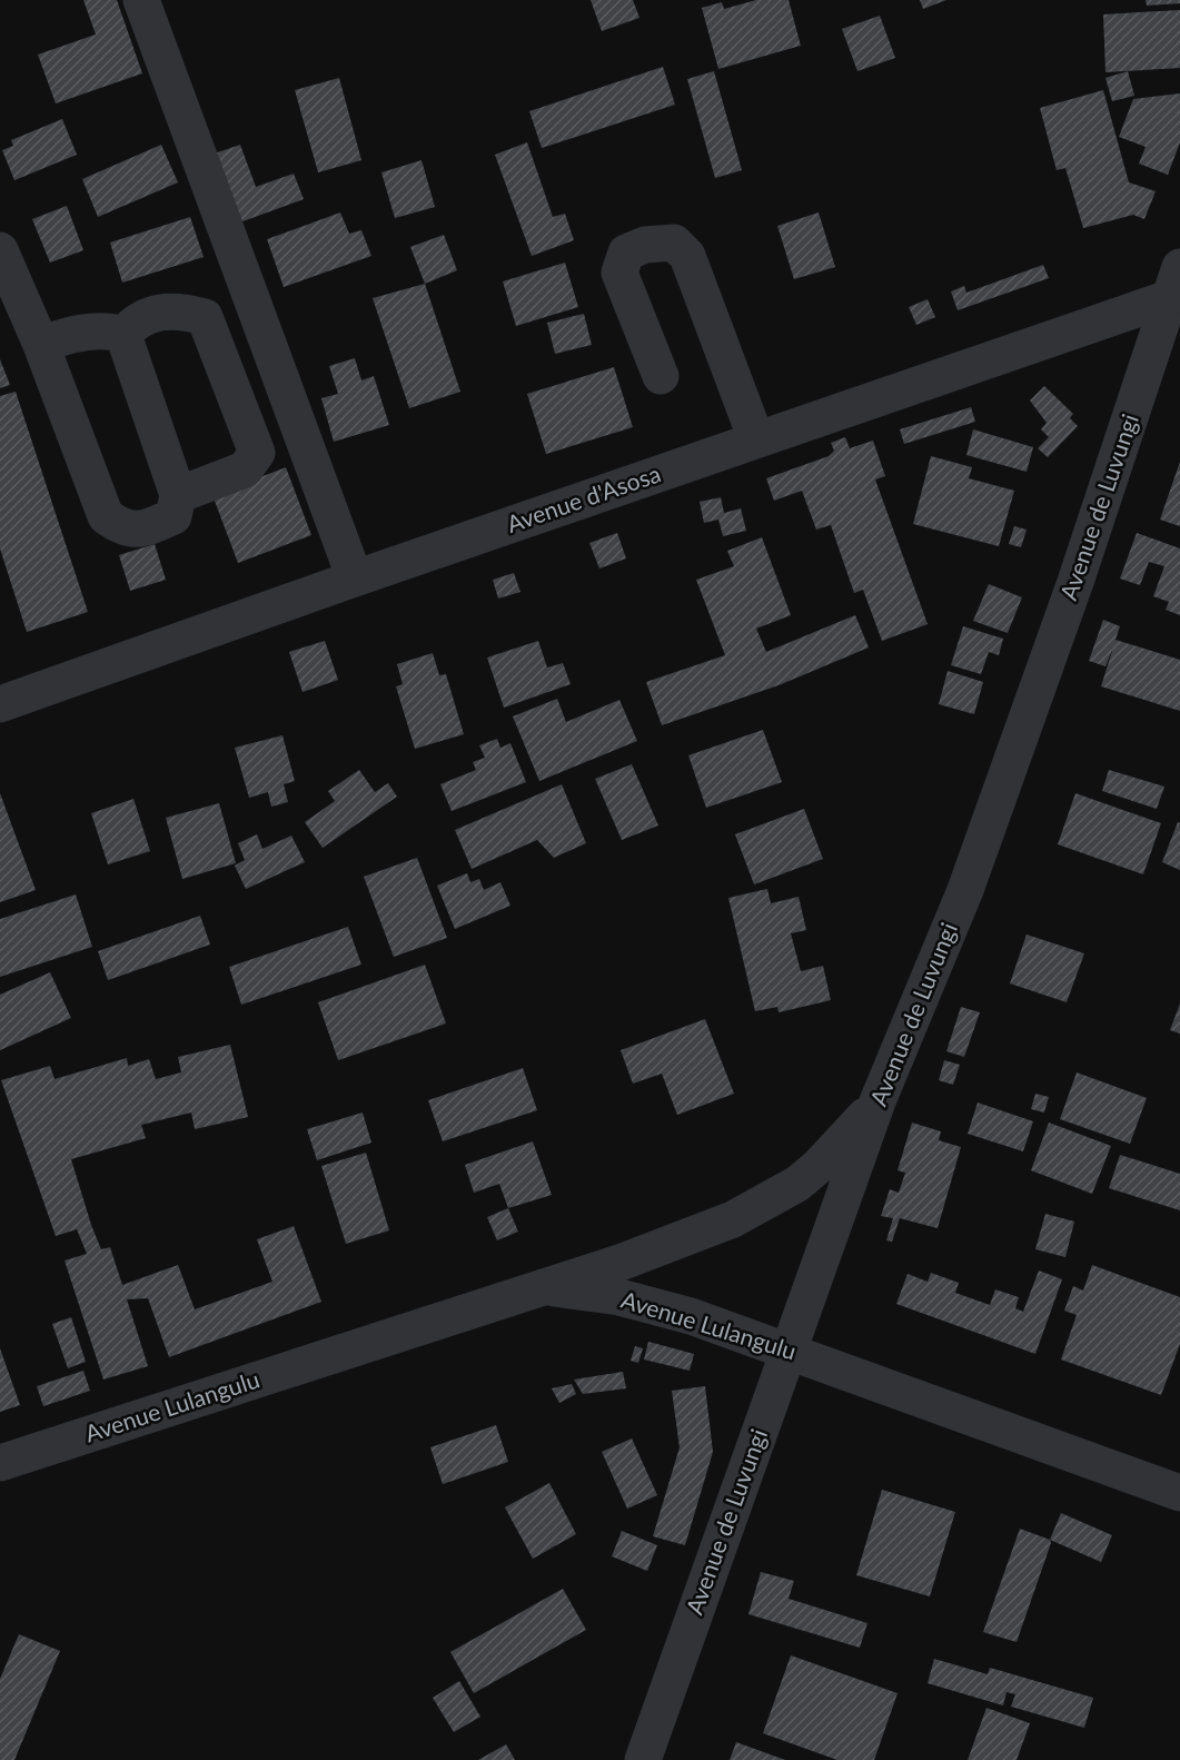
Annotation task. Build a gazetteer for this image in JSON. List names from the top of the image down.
{
  "streets": {
    "street": ["Avenue d'Asosa", "Avenue de Luvungi", "Avenue Lulangulu"]
  },
  "crossings": [
    ["Avenue d'Asosa", "Avenue de Luvungi"],
    ["Avenue de Luvungi", "Avenue Lulangulu"]
  ]
}
